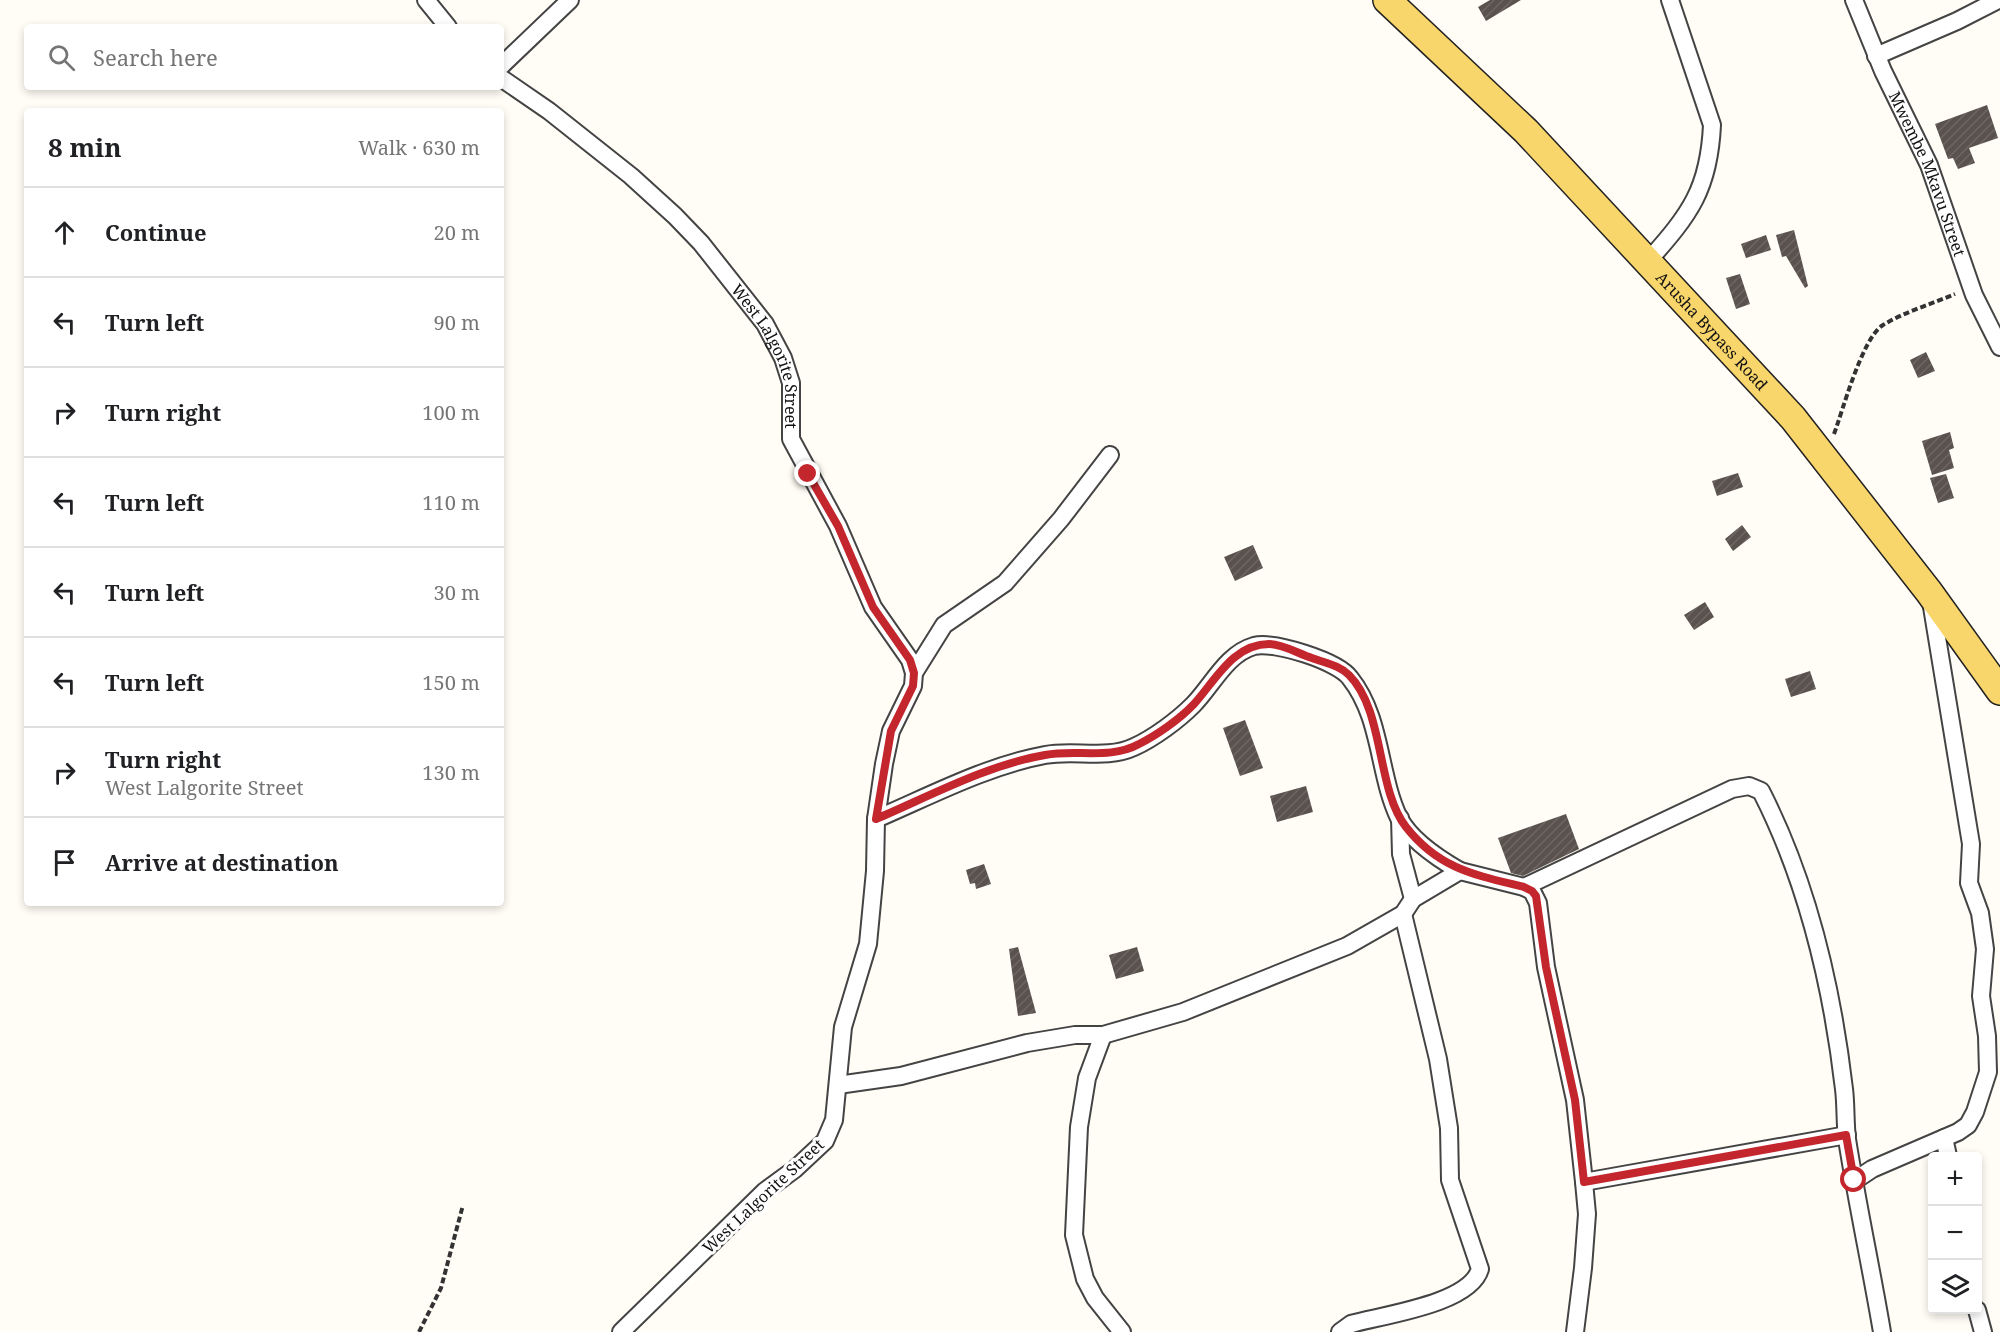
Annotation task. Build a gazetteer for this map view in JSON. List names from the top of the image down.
{
  "streets": {
    "main road": ["Arusha Bypass Road"],
    "street": ["Mwembe Mkavu Street", "West Lalgorite Street"]
  },
  "page": {
    "search": "Search here",
    "heading": ["8 min", "Walk · 630 m"],
    "list": [
      ["Continue", "20 m"],
      ["Turn left", "90 m"],
      ["Turn right", "100 m"],
      ["Turn left", "110 m"],
      ["Turn left", "30 m"],
      ["Turn left", "150 m"],
      ["Turn right", "West Lalgorite Street", "130 m"],
      "Arrive at destination"
    ],
    "map_buttons": ["+", "−"]
  }
}
